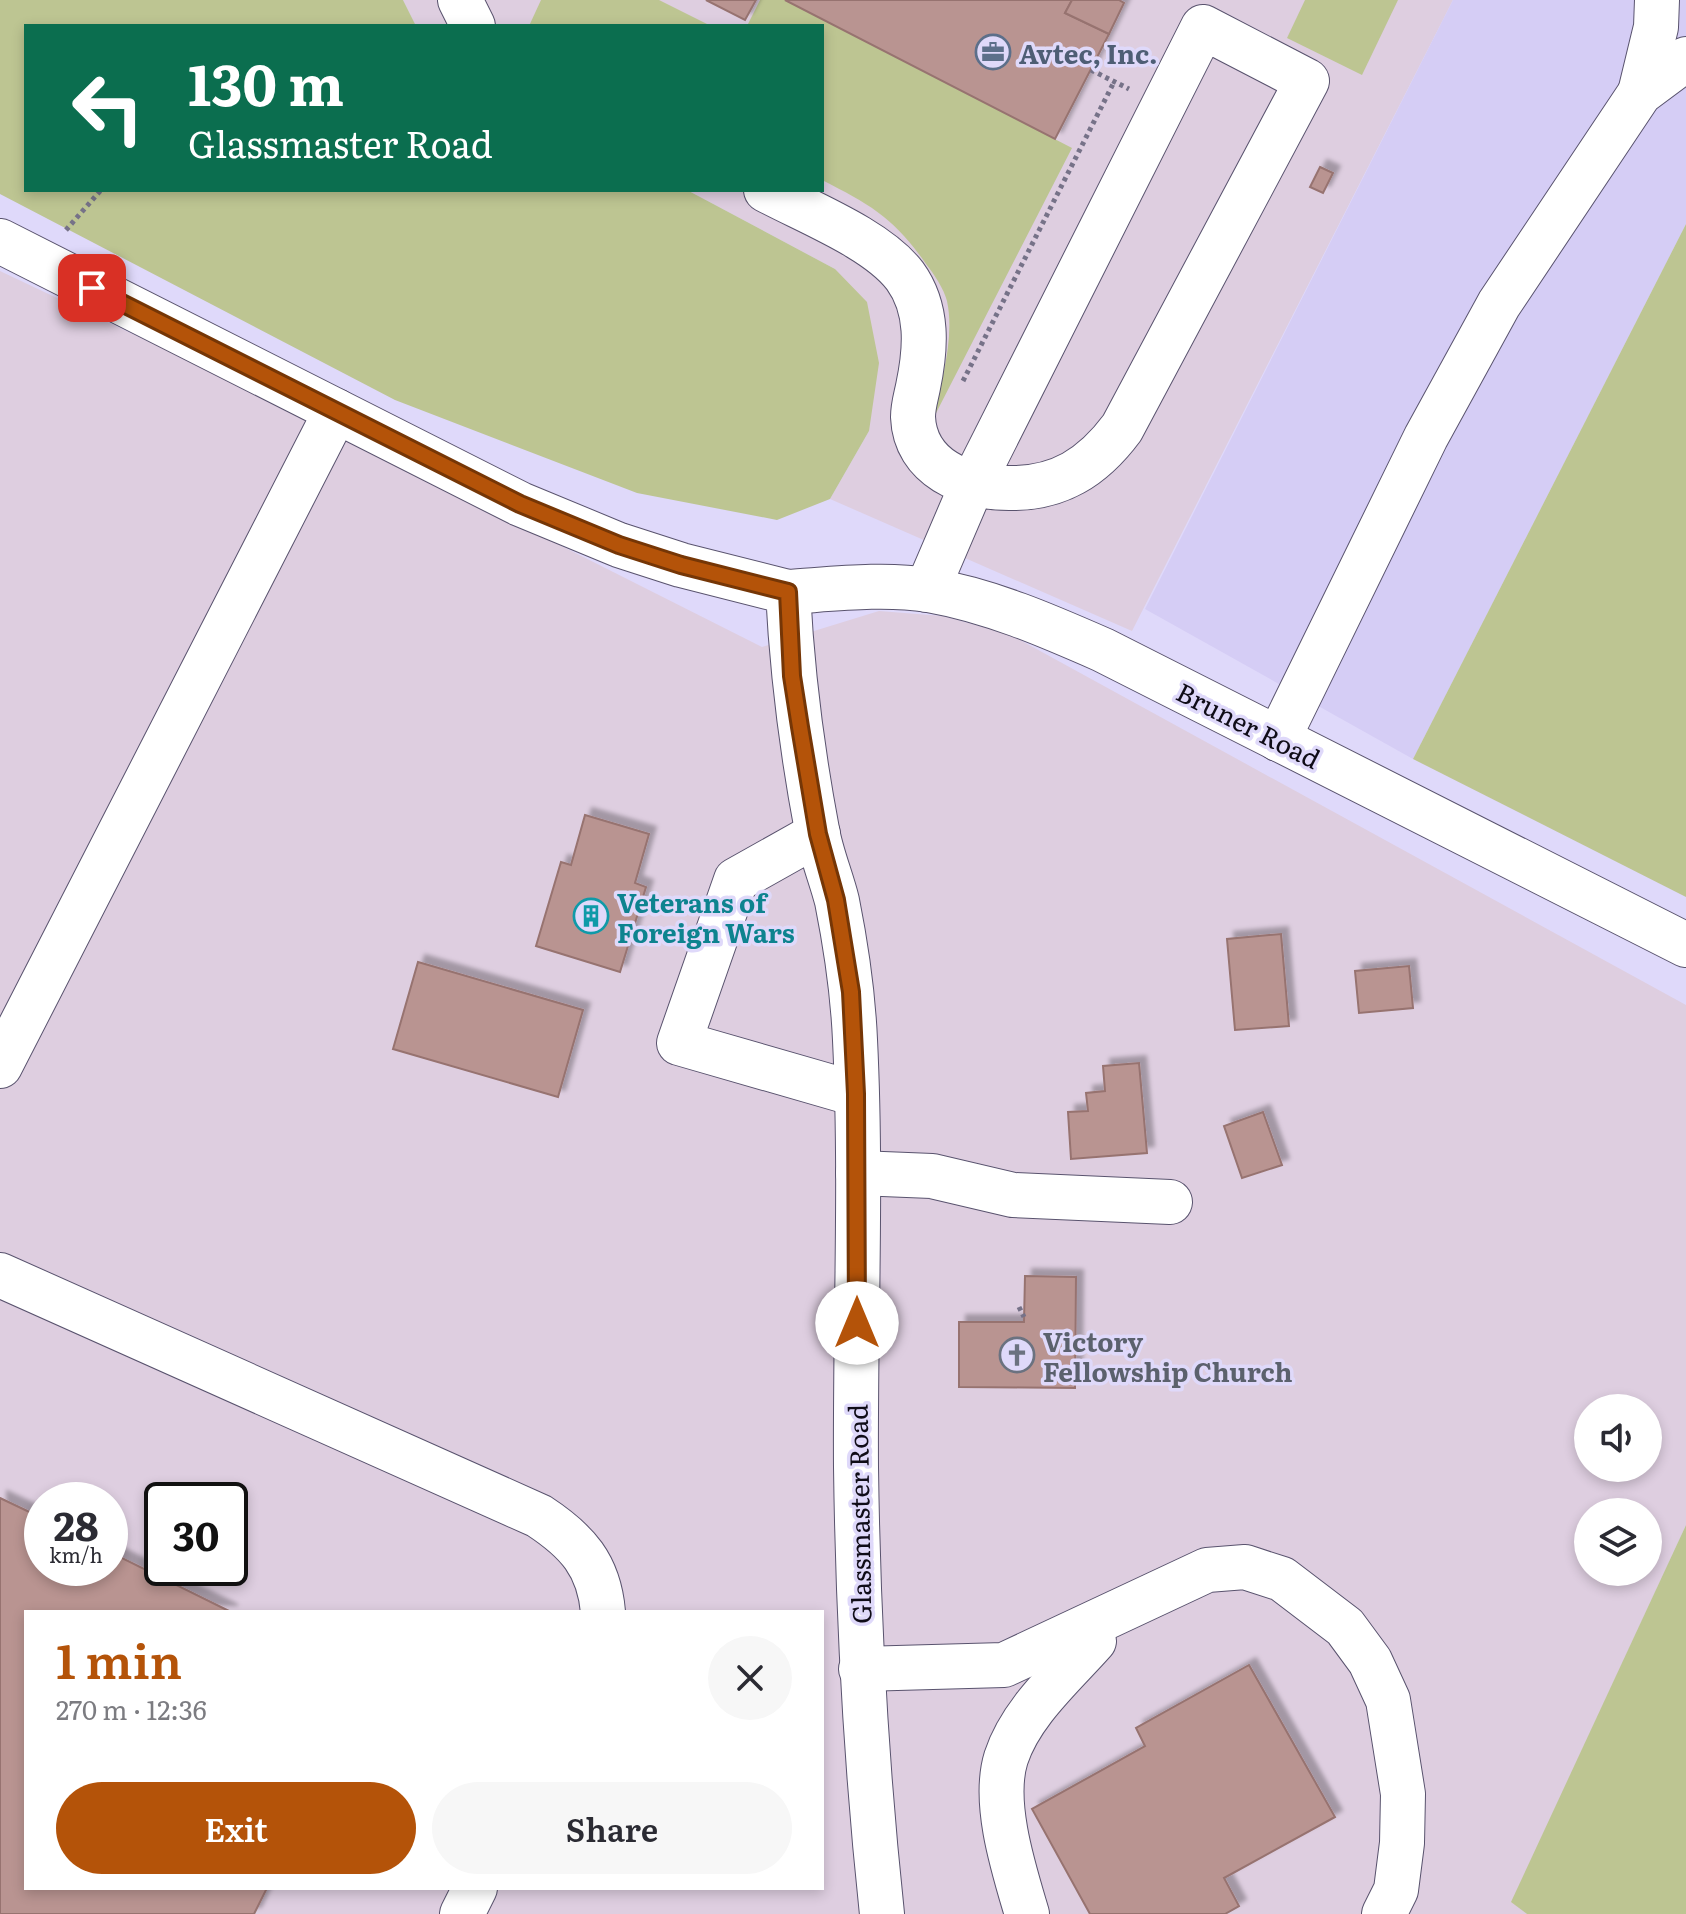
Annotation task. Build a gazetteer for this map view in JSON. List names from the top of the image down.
{
  "streets": {
    "street": ["Bruner Road", "Glassmaster Road"]
  },
  "crossings": [
    ["Bruner Road", "Glassmaster Road"]
  ],
  "places": {
    "office": ["Avtec, Inc."],
    "building": ["Veterans of Foreign Wars"],
    "church": ["Victory Fellowship Church"]
  },
  "page": {
    "turn": ["130 m", "Glassmaster Road"],
    "speed": "28 km/h",
    "limit": "30",
    "heading": ["1 min", "270 m · 12:36"],
    "buttons": ["Exit", "Share"]
  }
}
